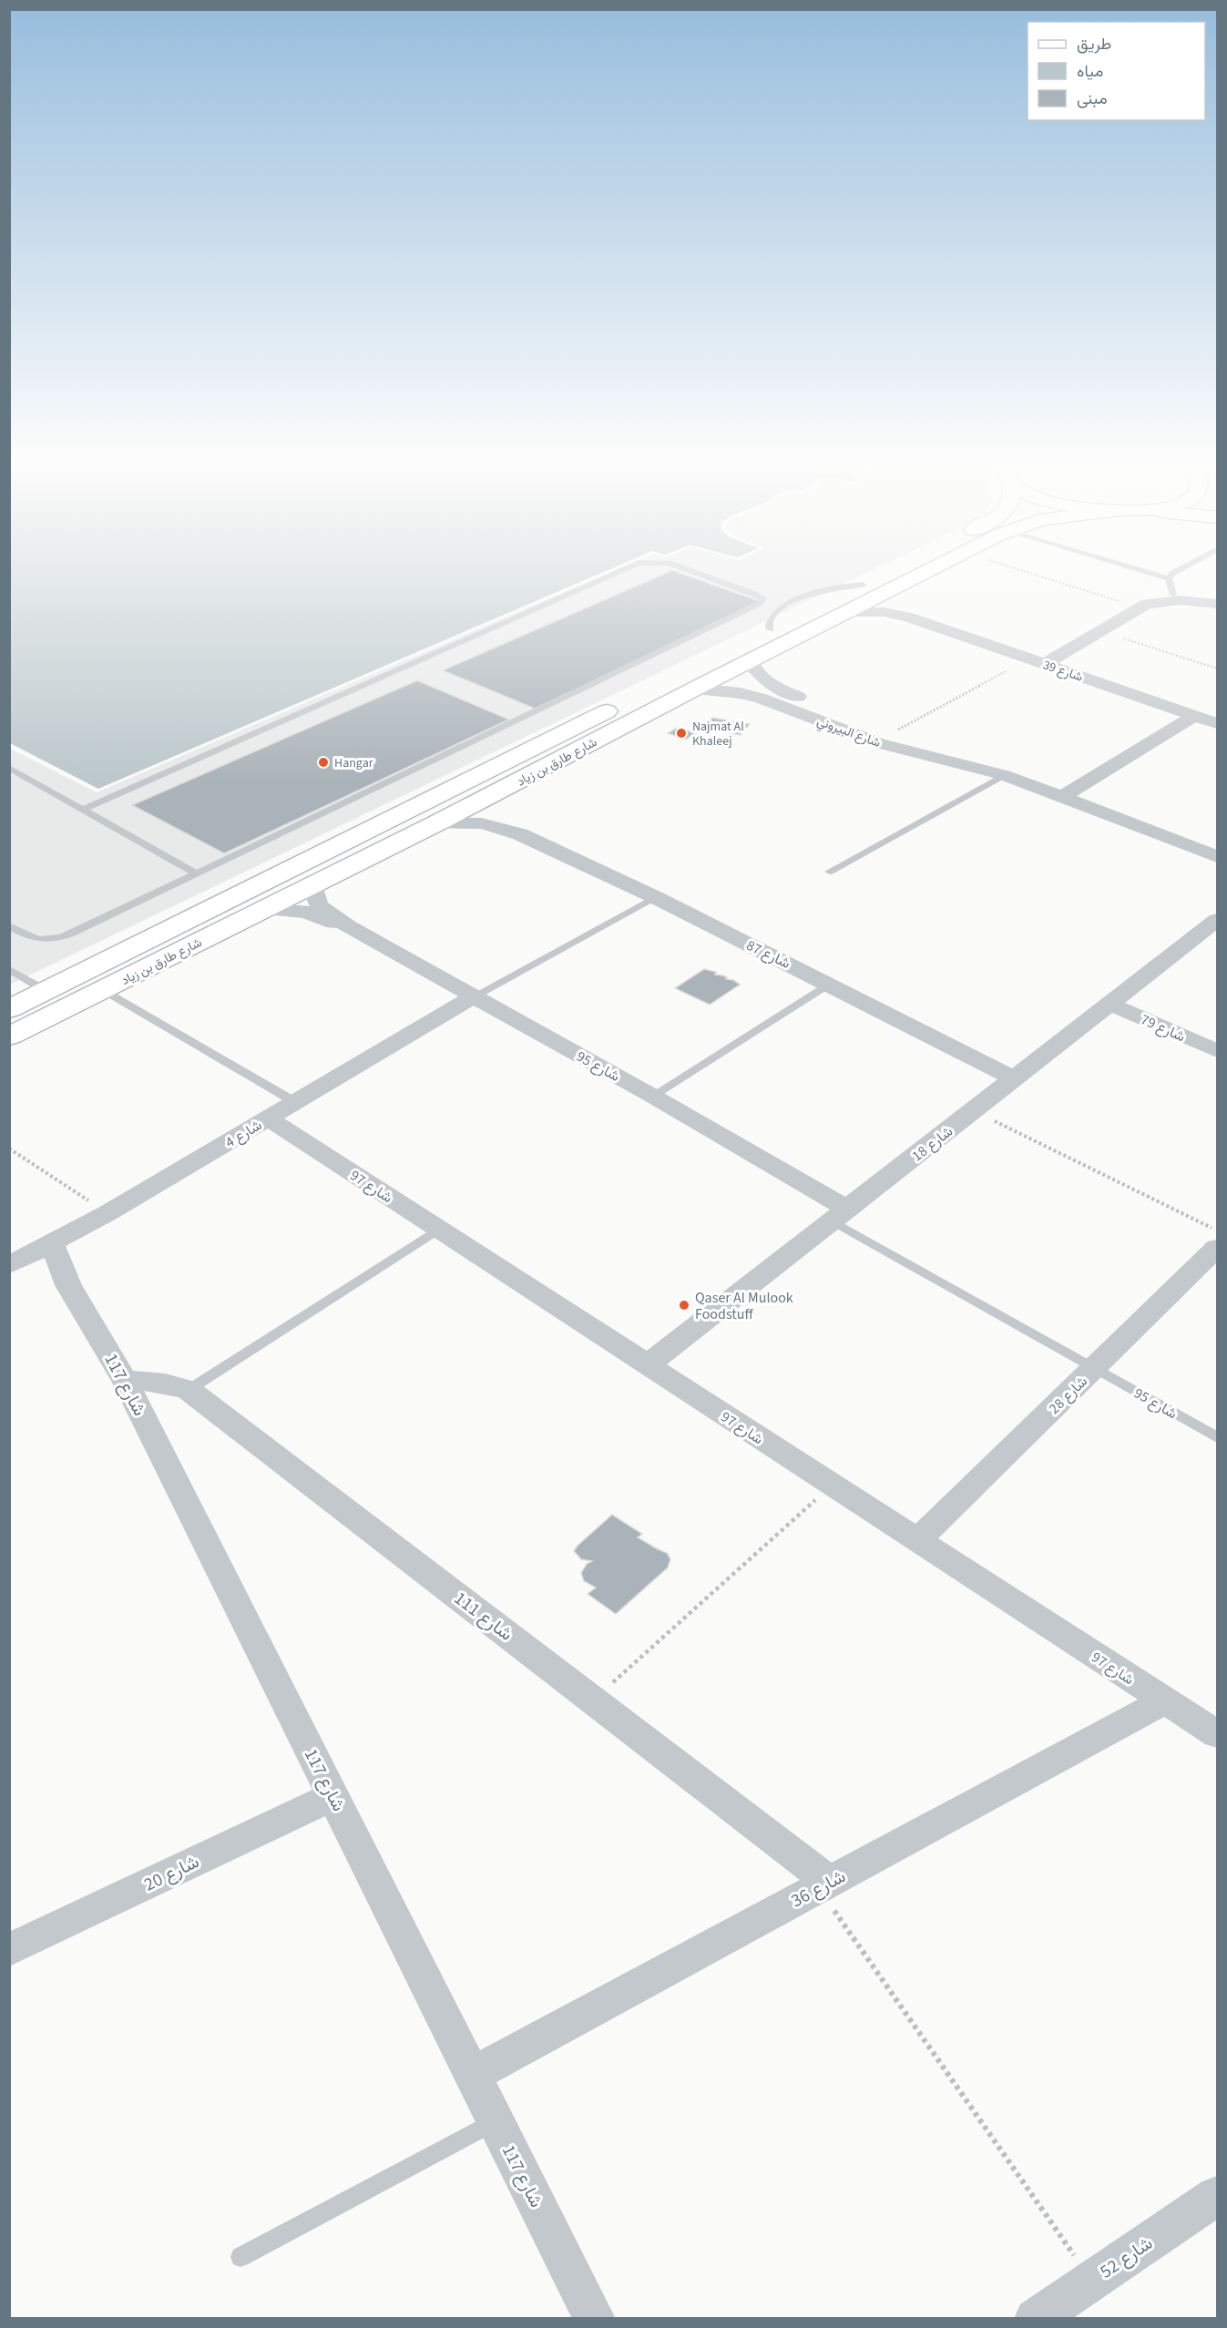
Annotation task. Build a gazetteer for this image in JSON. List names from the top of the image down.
{
  "streets": {
    "main road": ["شارع طارق بن زياد"],
    "street": [
      "شارع 39",
      "شارع البيروني",
      "شارع 87",
      "شارع 79",
      "شارع 95",
      "شارع 4",
      "شارع 18",
      "شارع 97",
      "شارع 117",
      "شارع 28",
      "شارع 111",
      "شارع 20",
      "شارع 36",
      "شارع 52"
    ]
  },
  "crossings": [
    ["شارع 39", "شارع طارق بن زياد"],
    ["شارع البيروني", "شارع طارق بن زياد"],
    ["شارع طارق بن زياد", "شارع 87"],
    ["شارع طارق بن زياد", "شارع 95"],
    ["شارع 87", "شارع 18"],
    ["شارع 79", "شارع 18"],
    ["شارع 95", "شارع 4"],
    ["شارع 95", "شارع 18"],
    ["شارع 95", "شارع 28"],
    ["شارع 4", "شارع 97"],
    ["شارع 4", "شارع 117"],
    ["شارع 18", "شارع 97"],
    ["شارع 97", "شارع 28"],
    ["شارع 97", "شارع 36"],
    ["شارع 117", "شارع 111"],
    ["شارع 117", "شارع 20"],
    ["شارع 117", "شارع 36"],
    ["شارع 111", "شارع 36"]
  ],
  "places": ["Najmat Al Khaleej", "Hangar", "Qaser Al Mulook Foodstuff"],
  "legend": ["طريق", "مياه", "مبنى"]
}
